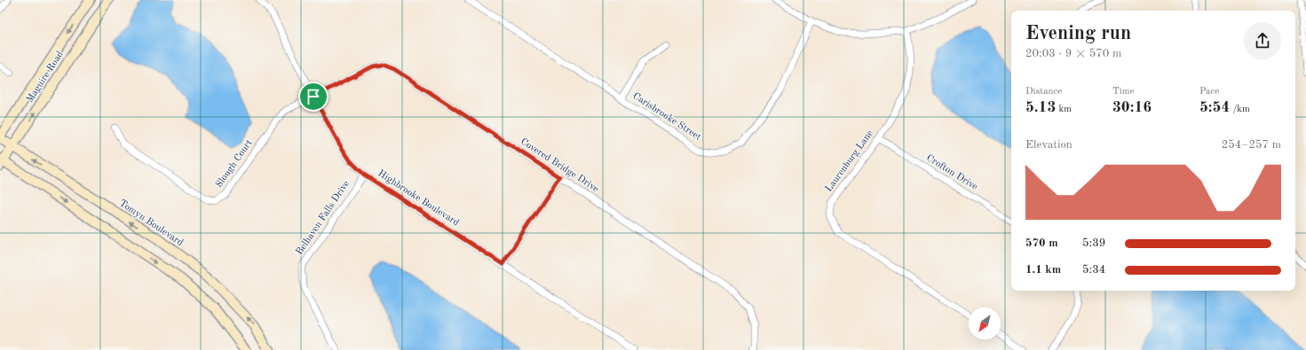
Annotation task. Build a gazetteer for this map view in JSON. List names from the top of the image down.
{
  "streets": {
    "street": [
      "Maguire Road",
      "Carisbrooke Street",
      "Laurenburg Lane",
      "Slough Court",
      "Covered Bridge Drive",
      "Crofton Drive",
      "Highbrooke Boulevard",
      "Belhaven Falls Drive",
      "Tomyn Boulevard"
    ]
  },
  "crossings": [
    ["Maguire Road", "Tomyn Boulevard"],
    ["Laurenburg Lane", "Crofton Drive"],
    ["Slough Court", "Covered Bridge Drive"],
    ["Slough Court", "Highbrooke Boulevard"],
    ["Covered Bridge Drive", "Highbrooke Boulevard"],
    ["Highbrooke Boulevard", "Belhaven Falls Drive"]
  ],
  "north": "bottom left",
  "page": {
    "heading": ["Evening run", "20:03 · 9 × 570 m"],
    "stats": [
      ["Distance", "5.13 km"],
      ["Time", "30:16"],
      ["Pace", "5:54 /km"]
    ],
    "chart": ["Elevation", "254–257 m"],
    "list": [
      {
        "name": "570 m",
        "note": "5:39"
      },
      {
        "name": "1.1 km",
        "note": "5:34"
      }
    ]
  }
}
